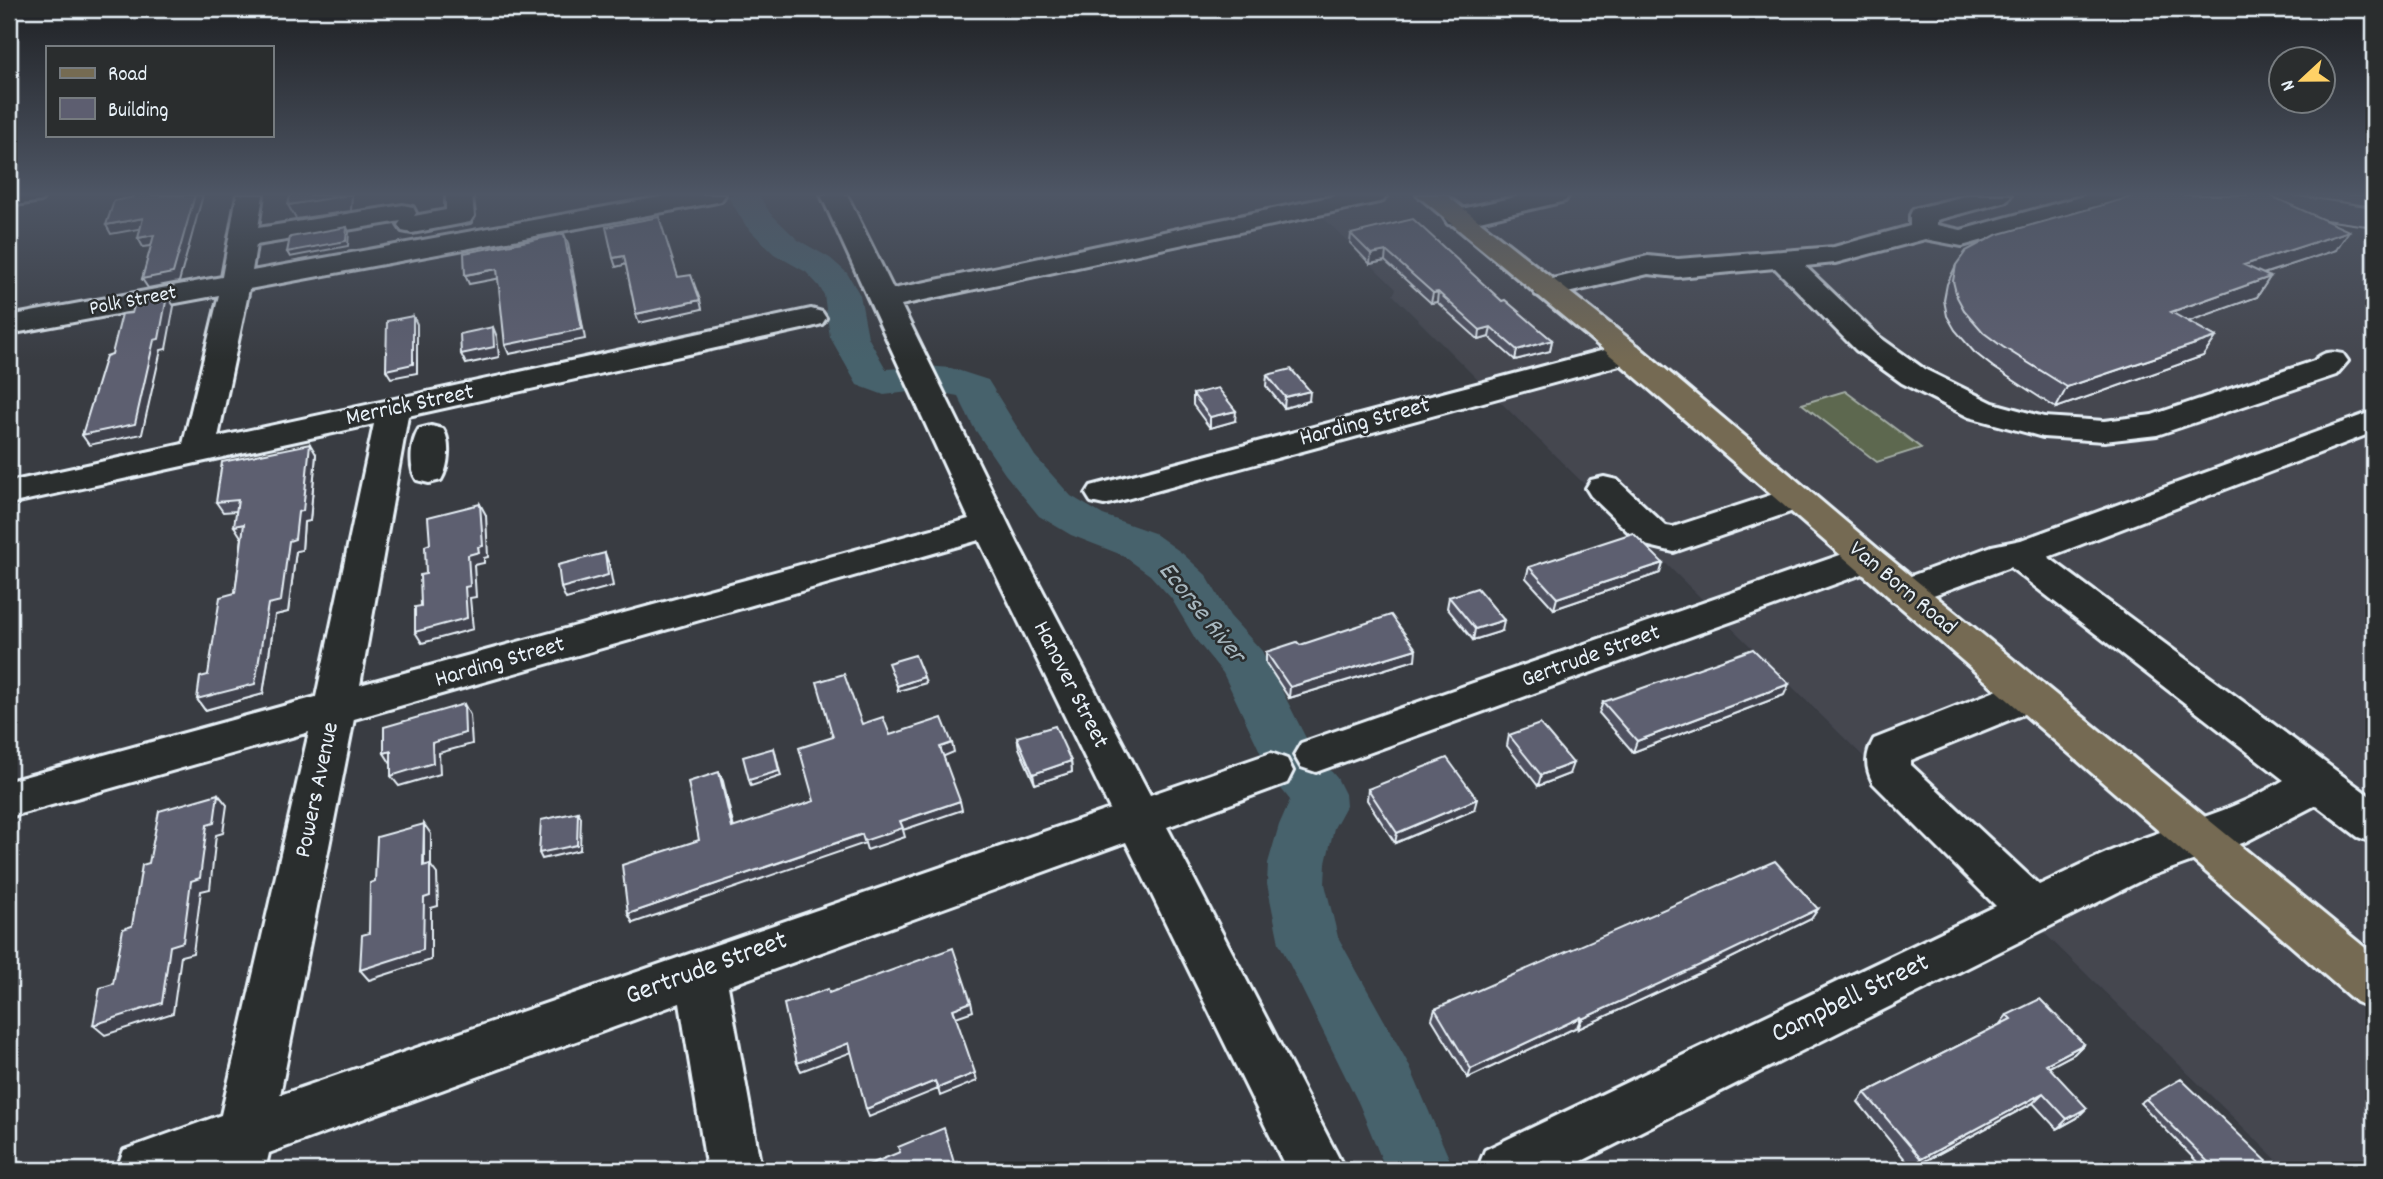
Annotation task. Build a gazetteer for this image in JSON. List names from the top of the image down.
{
  "streets": {
    "main road": ["Van Born Road"],
    "street": [
      "Polk Street",
      "Merrick Street",
      "Harding Street",
      "Gertrude Street",
      "Hanover Street",
      "Powers Avenue",
      "Campbell Street"
    ]
  },
  "crossings": [
    ["Merrick Street", "Powers Avenue"],
    ["Harding Street", "Van Born Road"],
    ["Harding Street", "Hanover Street"],
    ["Harding Street", "Powers Avenue"],
    ["Van Born Road", "Gertrude Street"],
    ["Van Born Road", "Campbell Street"],
    ["Gertrude Street", "Hanover Street"],
    ["Gertrude Street", "Powers Avenue"]
  ],
  "water": ["Ecorse River"],
  "legend": ["Road", "Building"],
  "north": "left"
}
